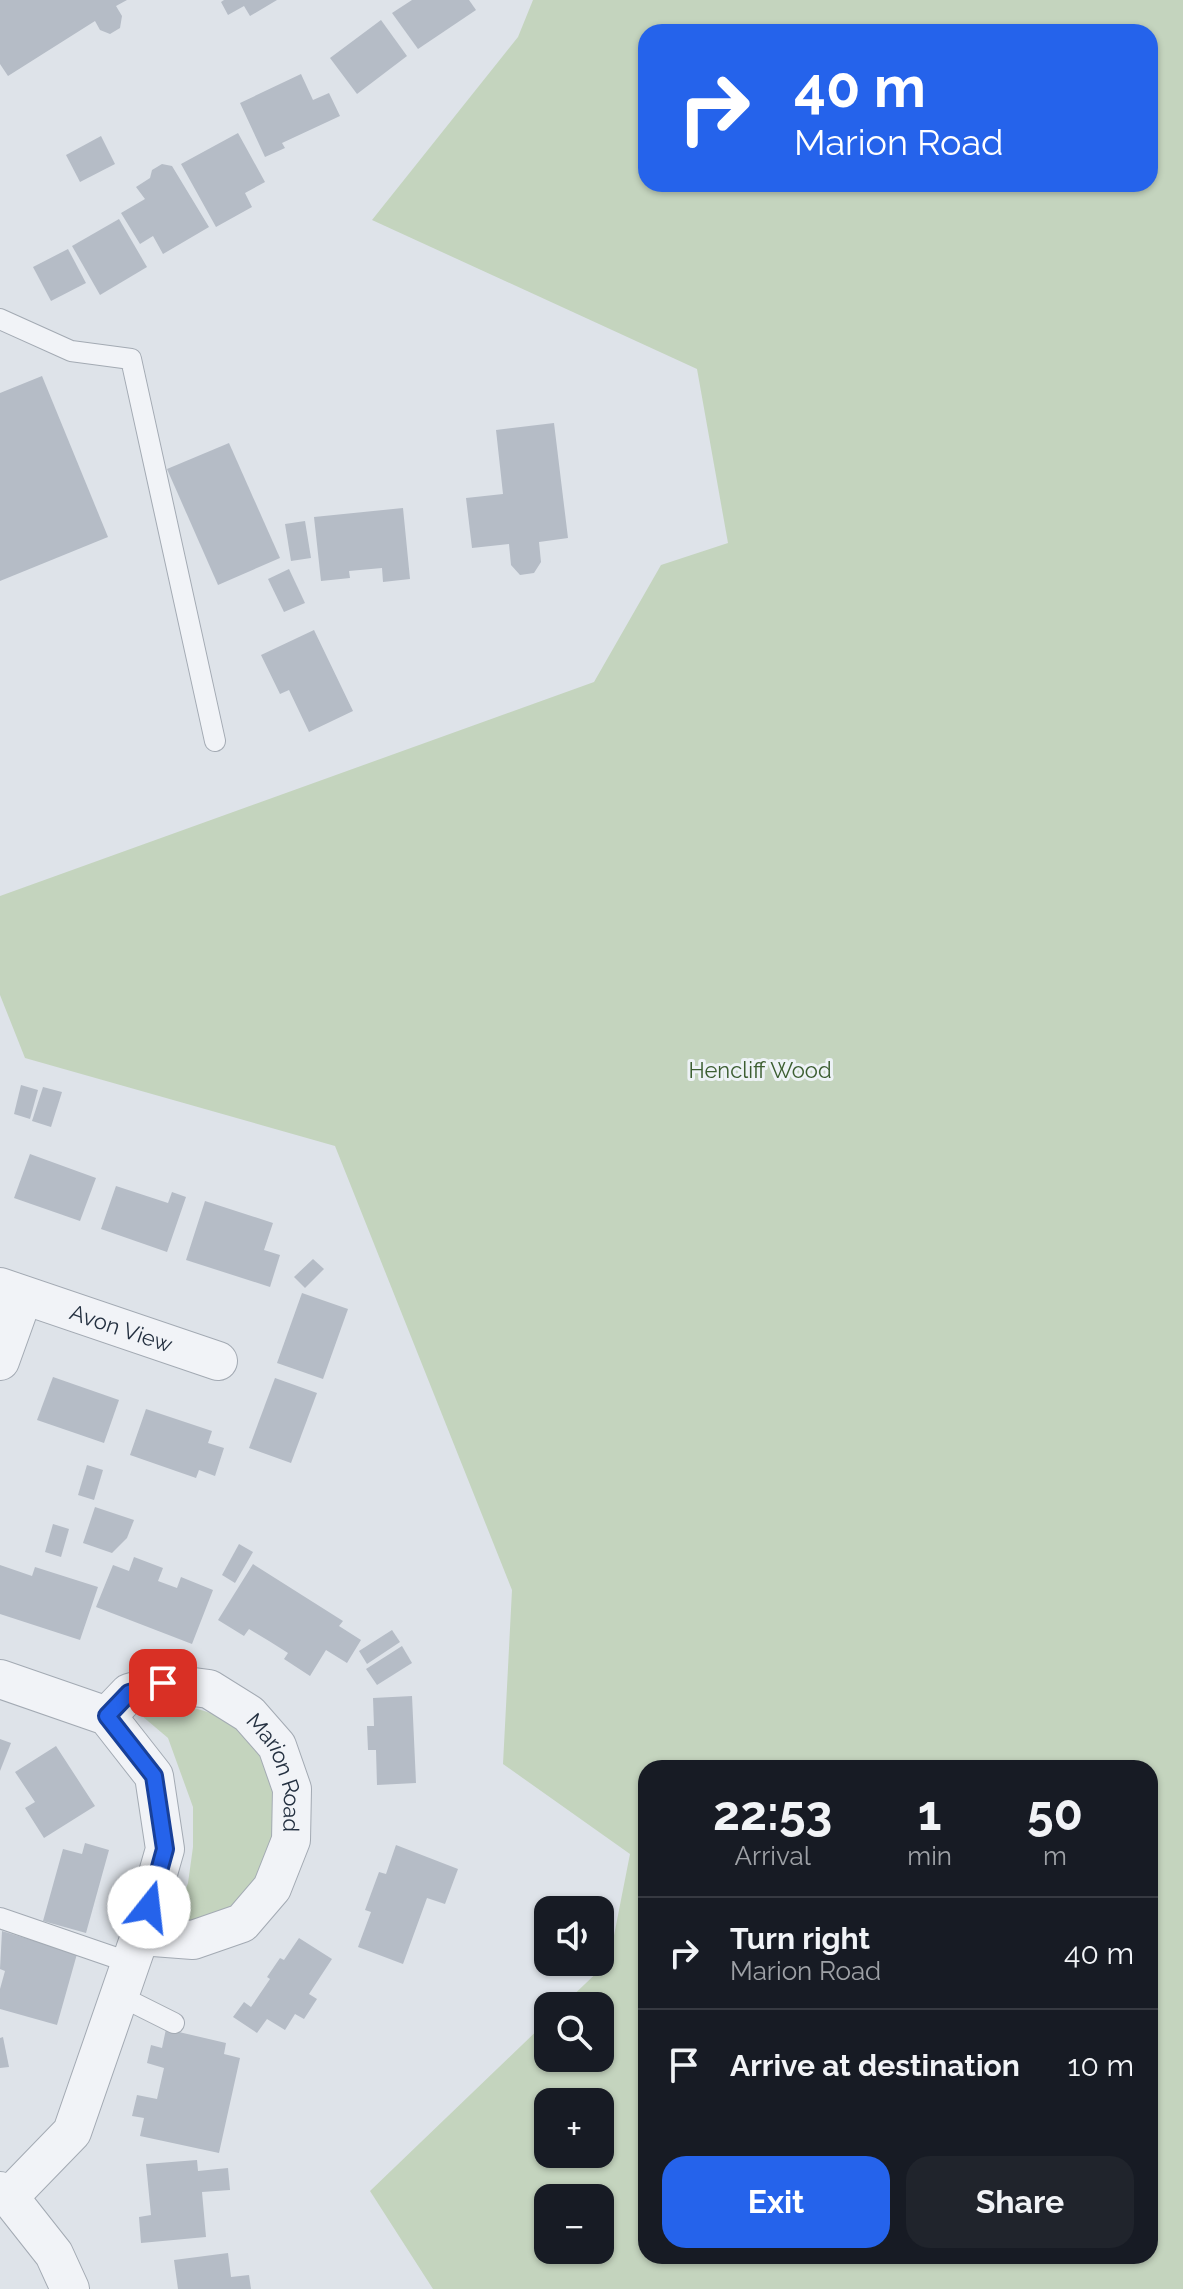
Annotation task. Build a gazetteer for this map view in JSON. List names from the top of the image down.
{
  "streets": {
    "street": ["Avon View", "Marion Road"]
  },
  "parks": ["Hencliff Wood"],
  "page": {
    "turn": ["40 m", "Marion Road"],
    "eta": [
      "22:53",
      "Arrival",
      "1",
      "min",
      "50",
      "m"
    ],
    "map_buttons": ["+", "−"],
    "list": [
      {
        "name": "Turn right",
        "note": "Marion Road",
        "value": "40 m"
      },
      {
        "name": "Arrive at destination",
        "value": "10 m"
      }
    ],
    "buttons": ["Exit", "Share"]
  }
}
